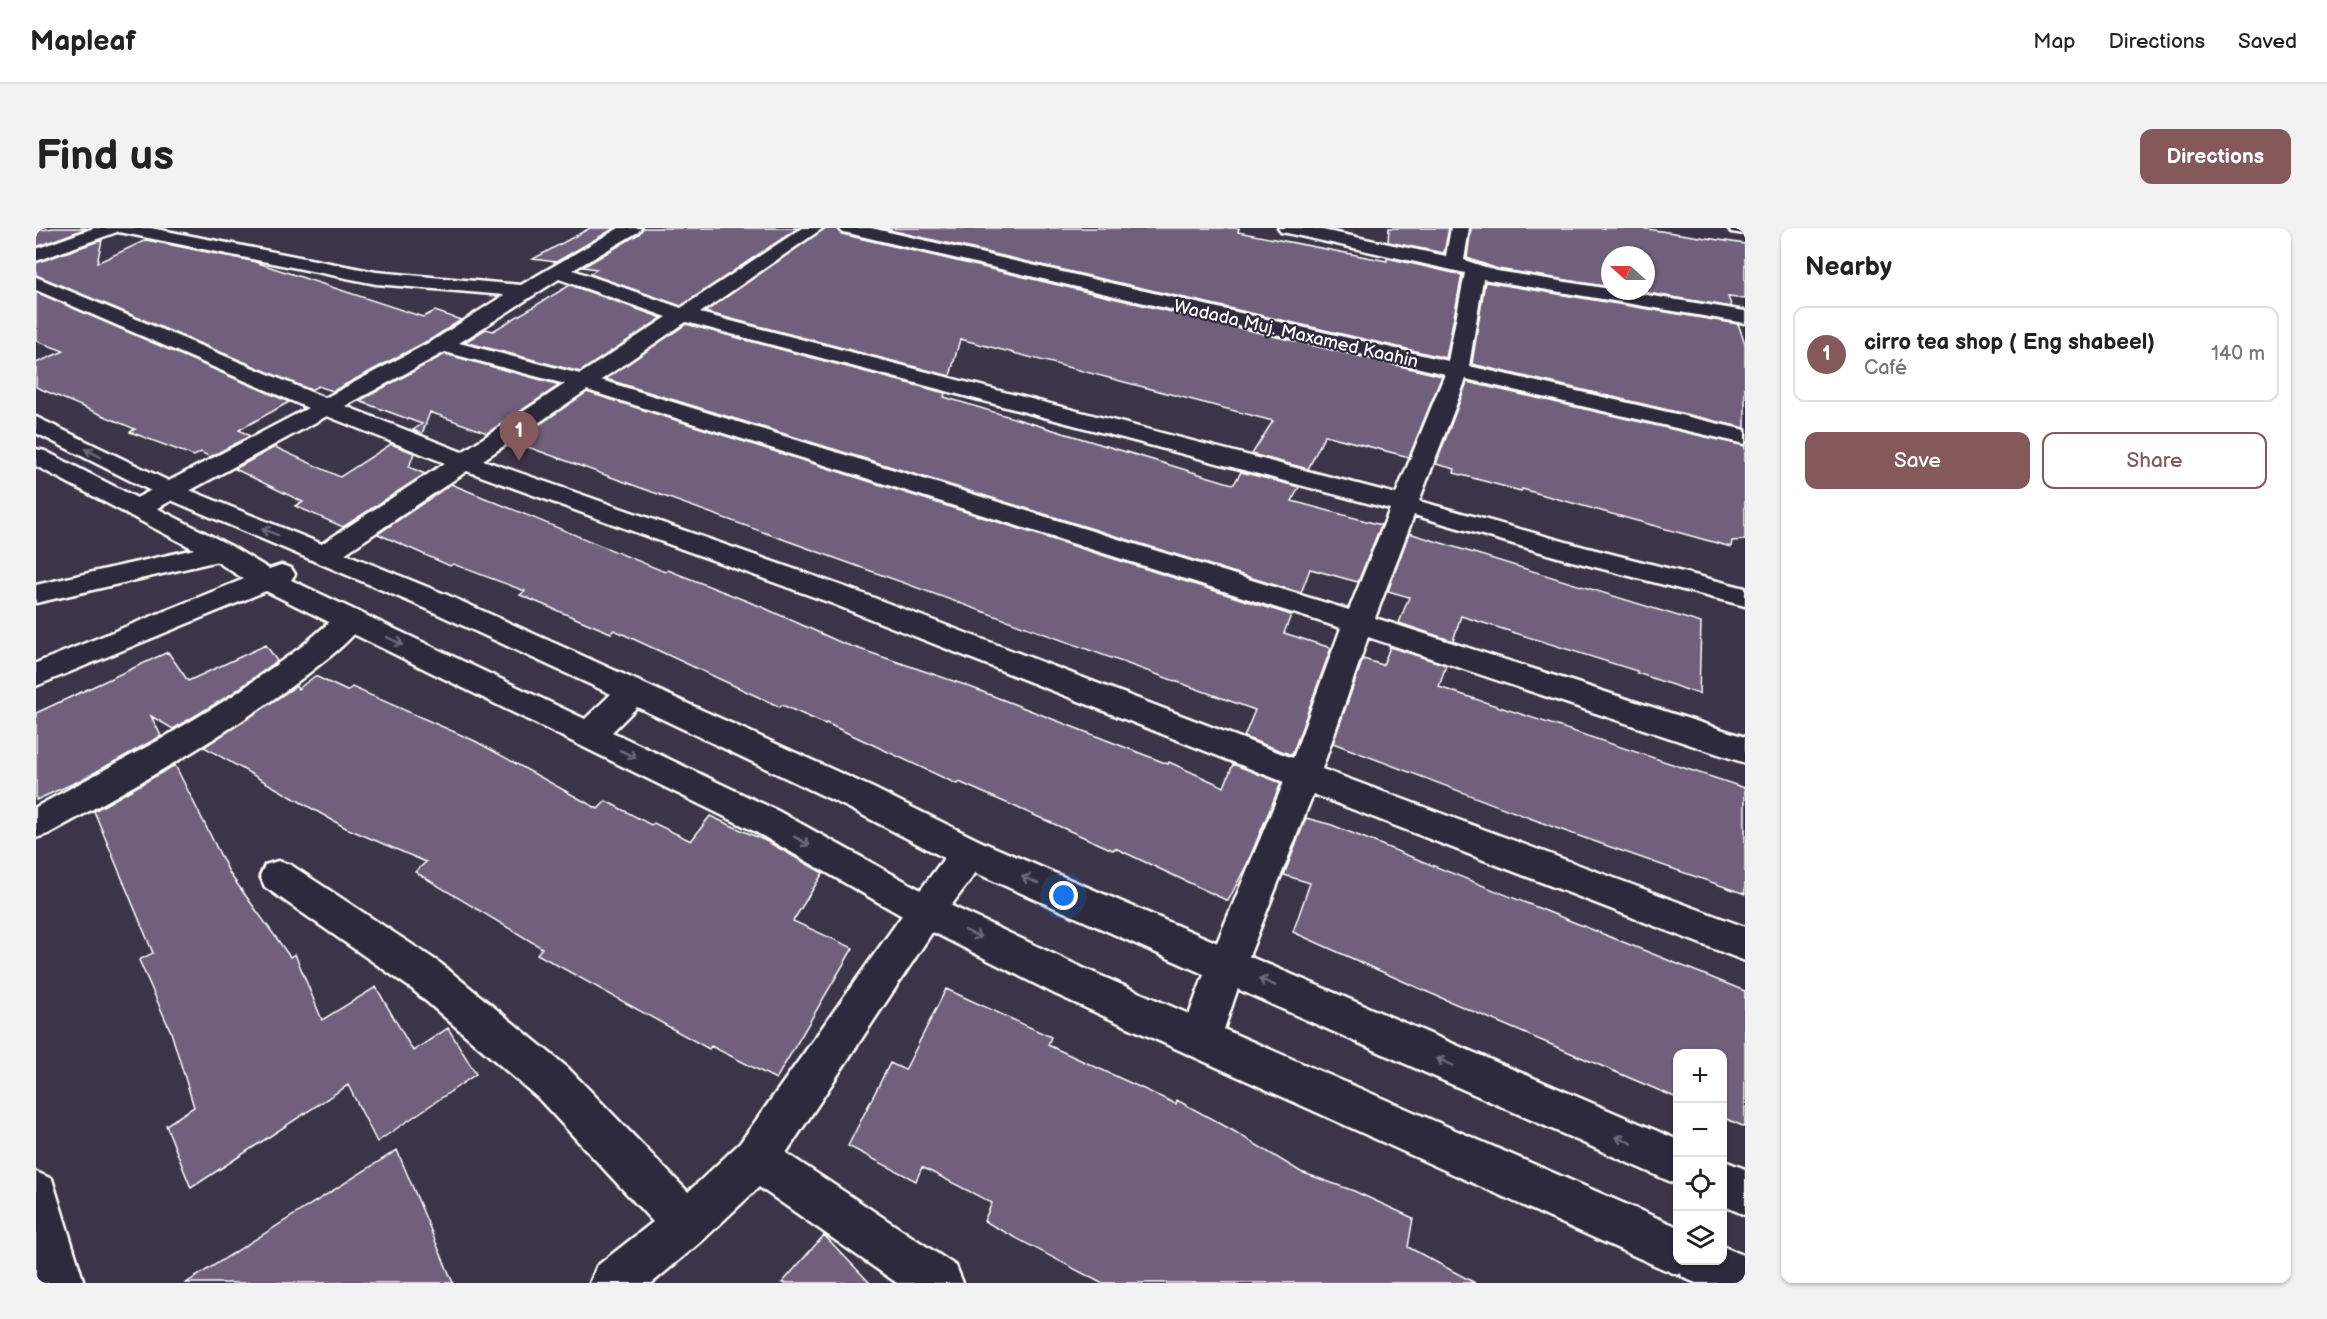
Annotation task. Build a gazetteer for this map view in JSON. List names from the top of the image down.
{
  "streets": {
    "street": ["Wadada Muj. Maxamed Kaahin"]
  },
  "north": "left",
  "page": {
    "header": "Mapleaf",
    "nav": ["Map", "Directions", "Saved"],
    "buttons": [
      "Directions",
      ["Save", "Share"]
    ],
    "title": "Find us",
    "heading": "Nearby",
    "list": [
      {
        "mark": "1",
        "name": "cirro tea shop ( Eng shabeel)",
        "note": "Café",
        "value": "140 m"
      }
    ],
    "pins": "1",
    "map_buttons": ["+", "−"]
  }
}
